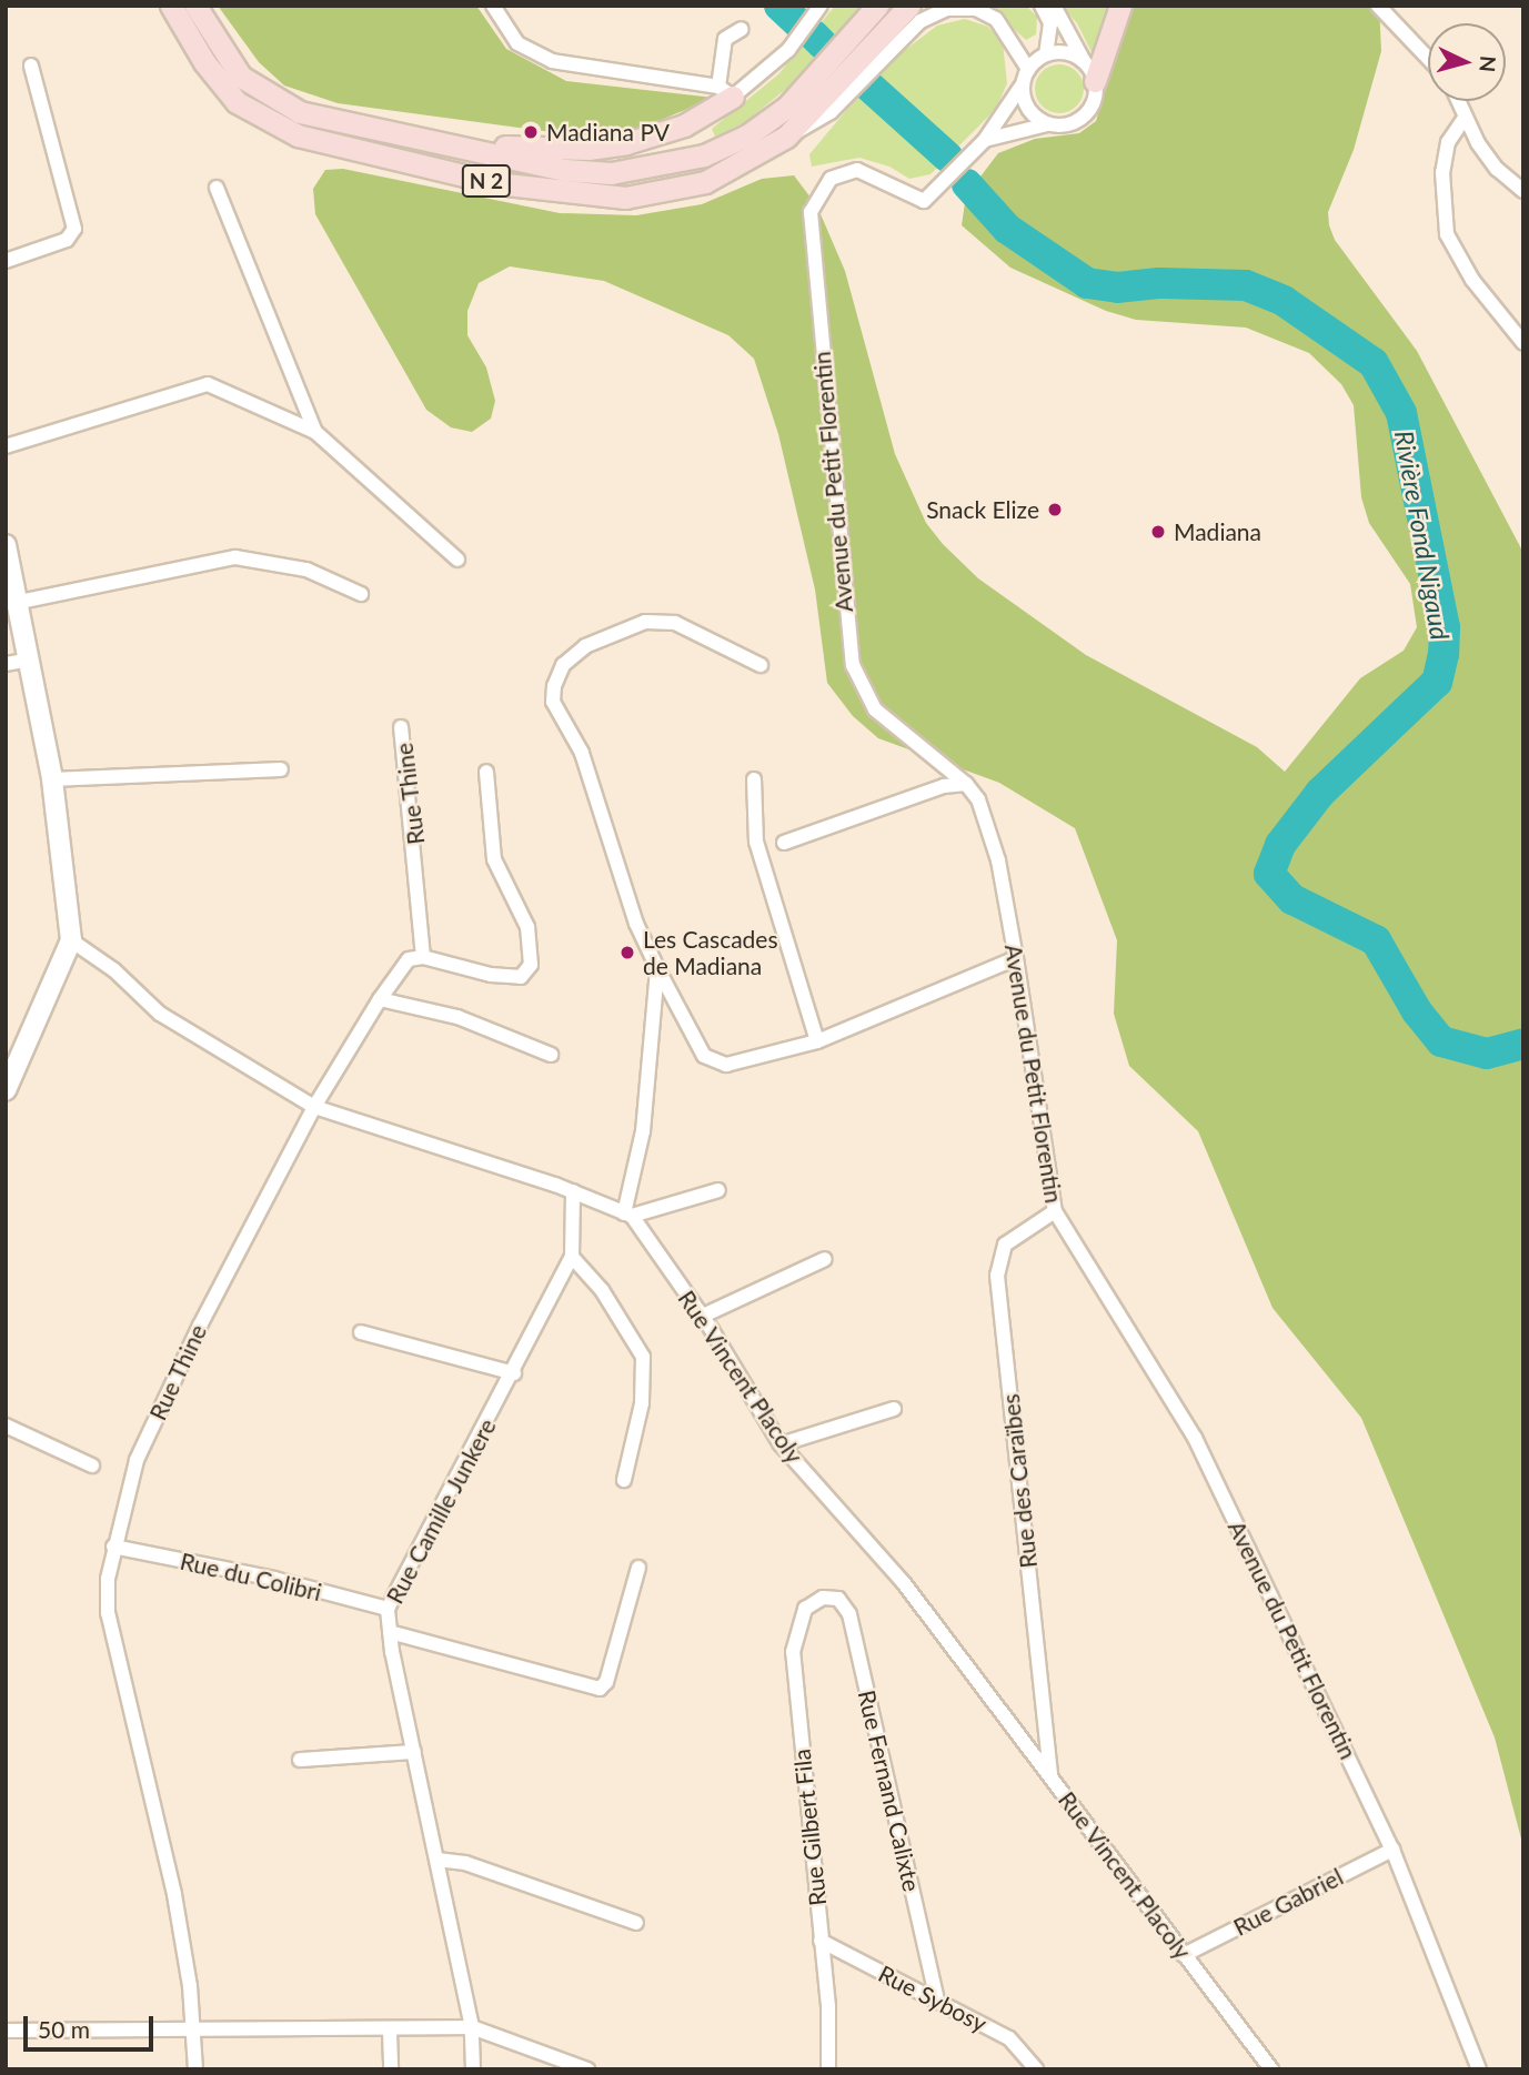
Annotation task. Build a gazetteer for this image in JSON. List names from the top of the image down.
{
  "streets": {
    "main road": ["N 2"],
    "street": [
      "Avenue du Petit Florentin",
      "Rue Thine",
      "Rue Vincent Placoly",
      "Rue des Caraïbes",
      "Rue Camille Junkere",
      "Rue du Colibri",
      "Rue Fernand Calixte",
      "Rue Gilbert Fila",
      "Rue Gabriel",
      "Rue Sybosy"
    ]
  },
  "crossings": [
    ["Avenue du Petit Florentin", "Rue des Caraïbes"],
    ["Avenue du Petit Florentin", "Rue Gabriel"],
    ["Rue Thine", "Rue du Colibri"],
    ["Rue Vincent Placoly", "Rue des Caraïbes"],
    ["Rue Vincent Placoly", "Rue Gabriel"],
    ["Rue Camille Junkere", "Rue du Colibri"],
    ["Rue Fernand Calixte", "Rue Gilbert Fila"],
    ["Rue Fernand Calixte", "Rue Sybosy"],
    ["Rue Gilbert Fila", "Rue Sybosy"]
  ],
  "water": ["Rivière Fond Nigaud"],
  "places": [
    "Madiana PV",
    "Snack Elize",
    "Madiana",
    "Les Cascades de Madiana"
  ],
  "scale_bar": "50 m",
  "north": "right"
}
